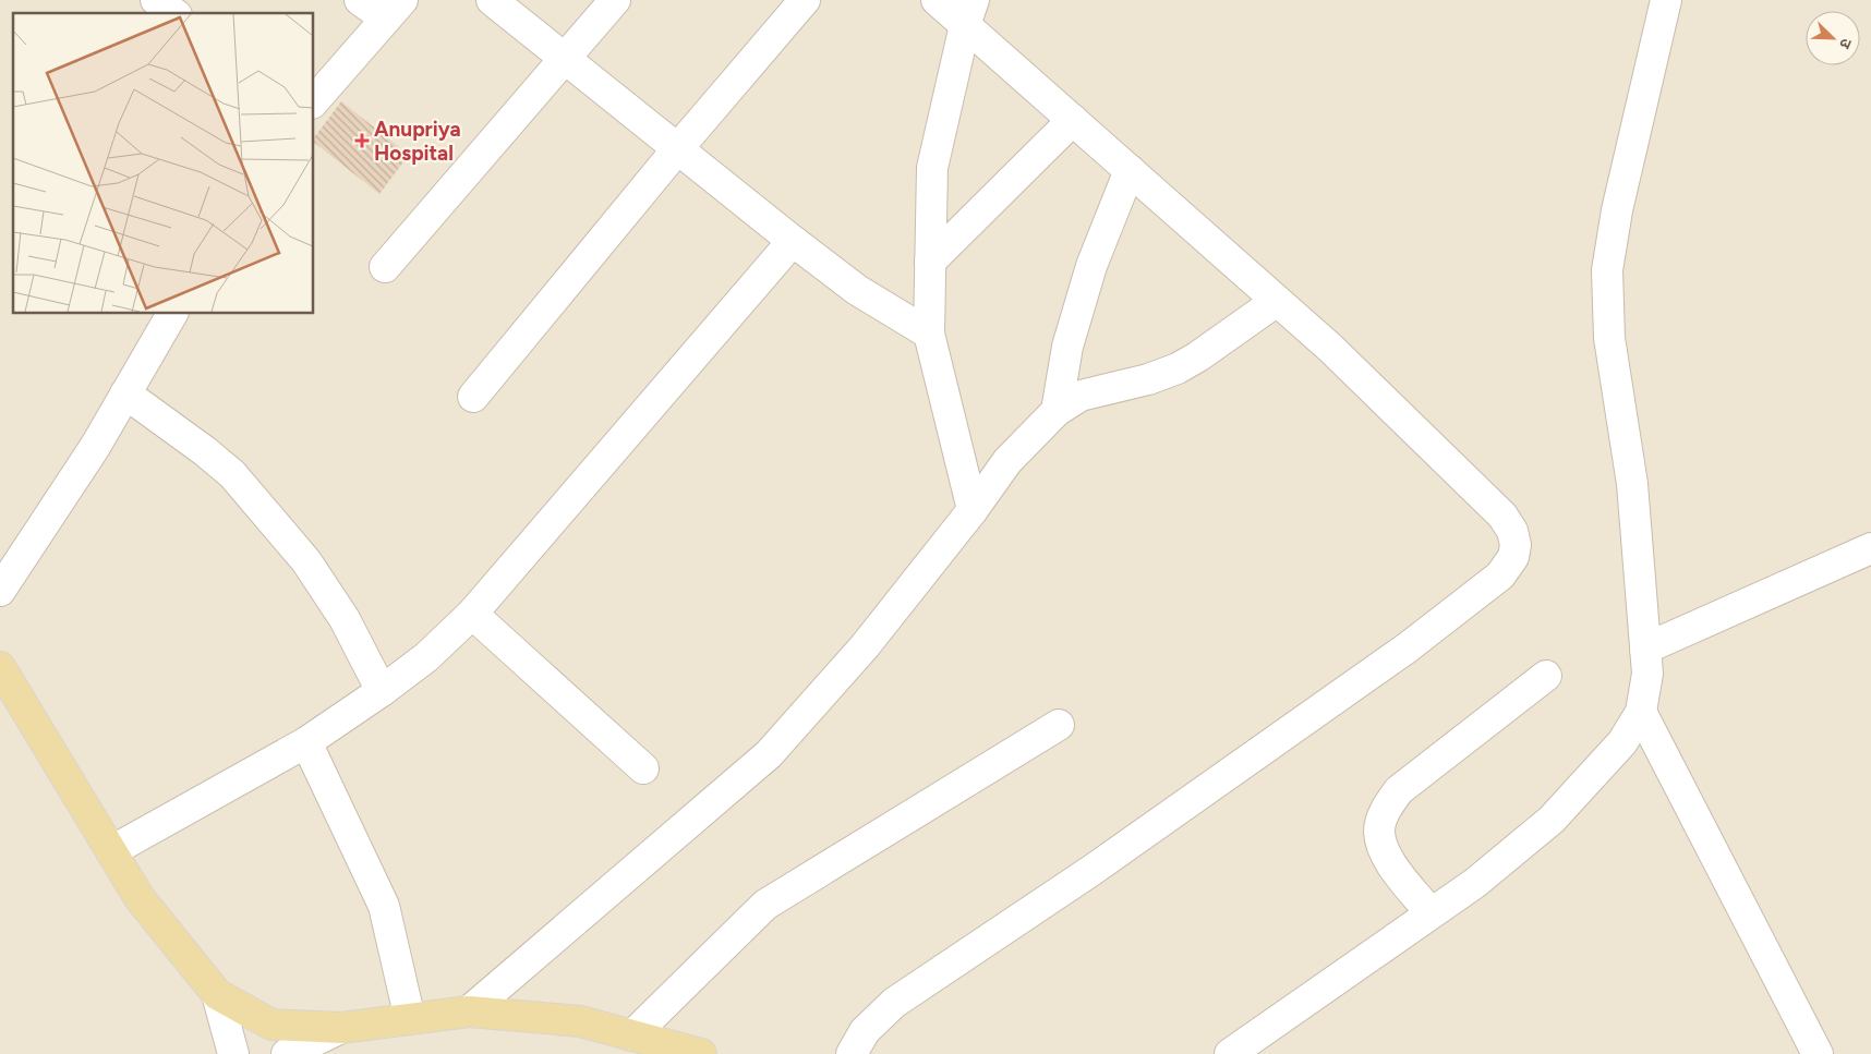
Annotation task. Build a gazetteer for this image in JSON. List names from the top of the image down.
{
  "places": {
    "health": ["Anupriya Hospital"]
  },
  "north": "bottom right"
}
